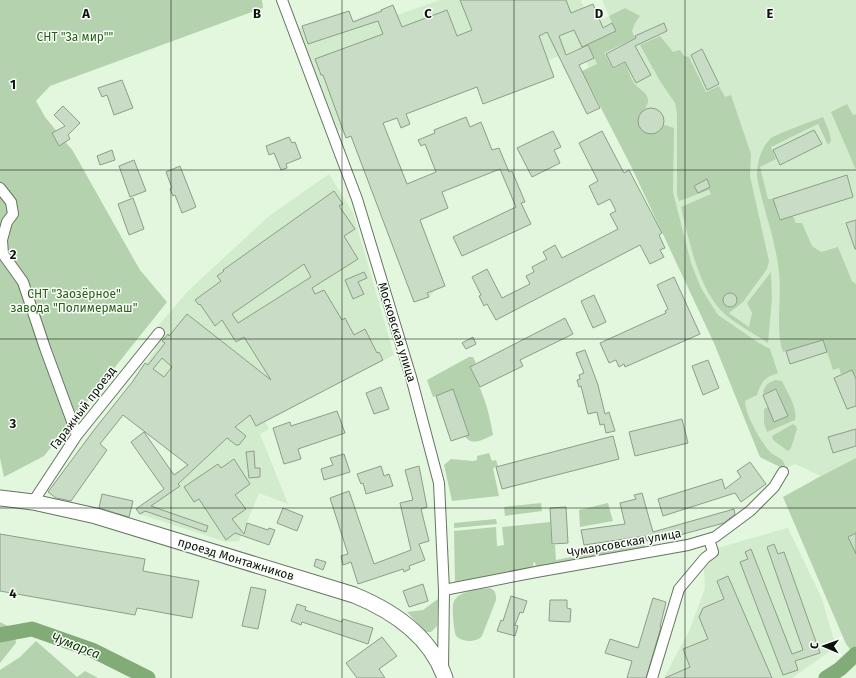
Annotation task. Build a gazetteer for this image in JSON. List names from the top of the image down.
{
  "streets": {
    "main road": ["проезд Монтажников"],
    "street": ["Московская улица", "Гаражный проезд", "Чумарсовская улица"]
  },
  "crossings": [
    ["Московская улица", "Чумарсовская улица"],
    ["Московская улица", "проезд Монтажников"],
    ["Гаражный проезд", "проезд Монтажников"]
  ],
  "water": ["Чумарса"],
  "parks": ["СНТ \"За мир\"\"", "СНТ \"Заозёрное\" завода \"Полимермаш\""],
  "north": "left",
  "grid": {
    "columns": [
      "A",
      "B",
      "C",
      "D",
      "E"
    ],
    "rows": [
      "1",
      "2",
      "3",
      "4"
    ]
  }
}
